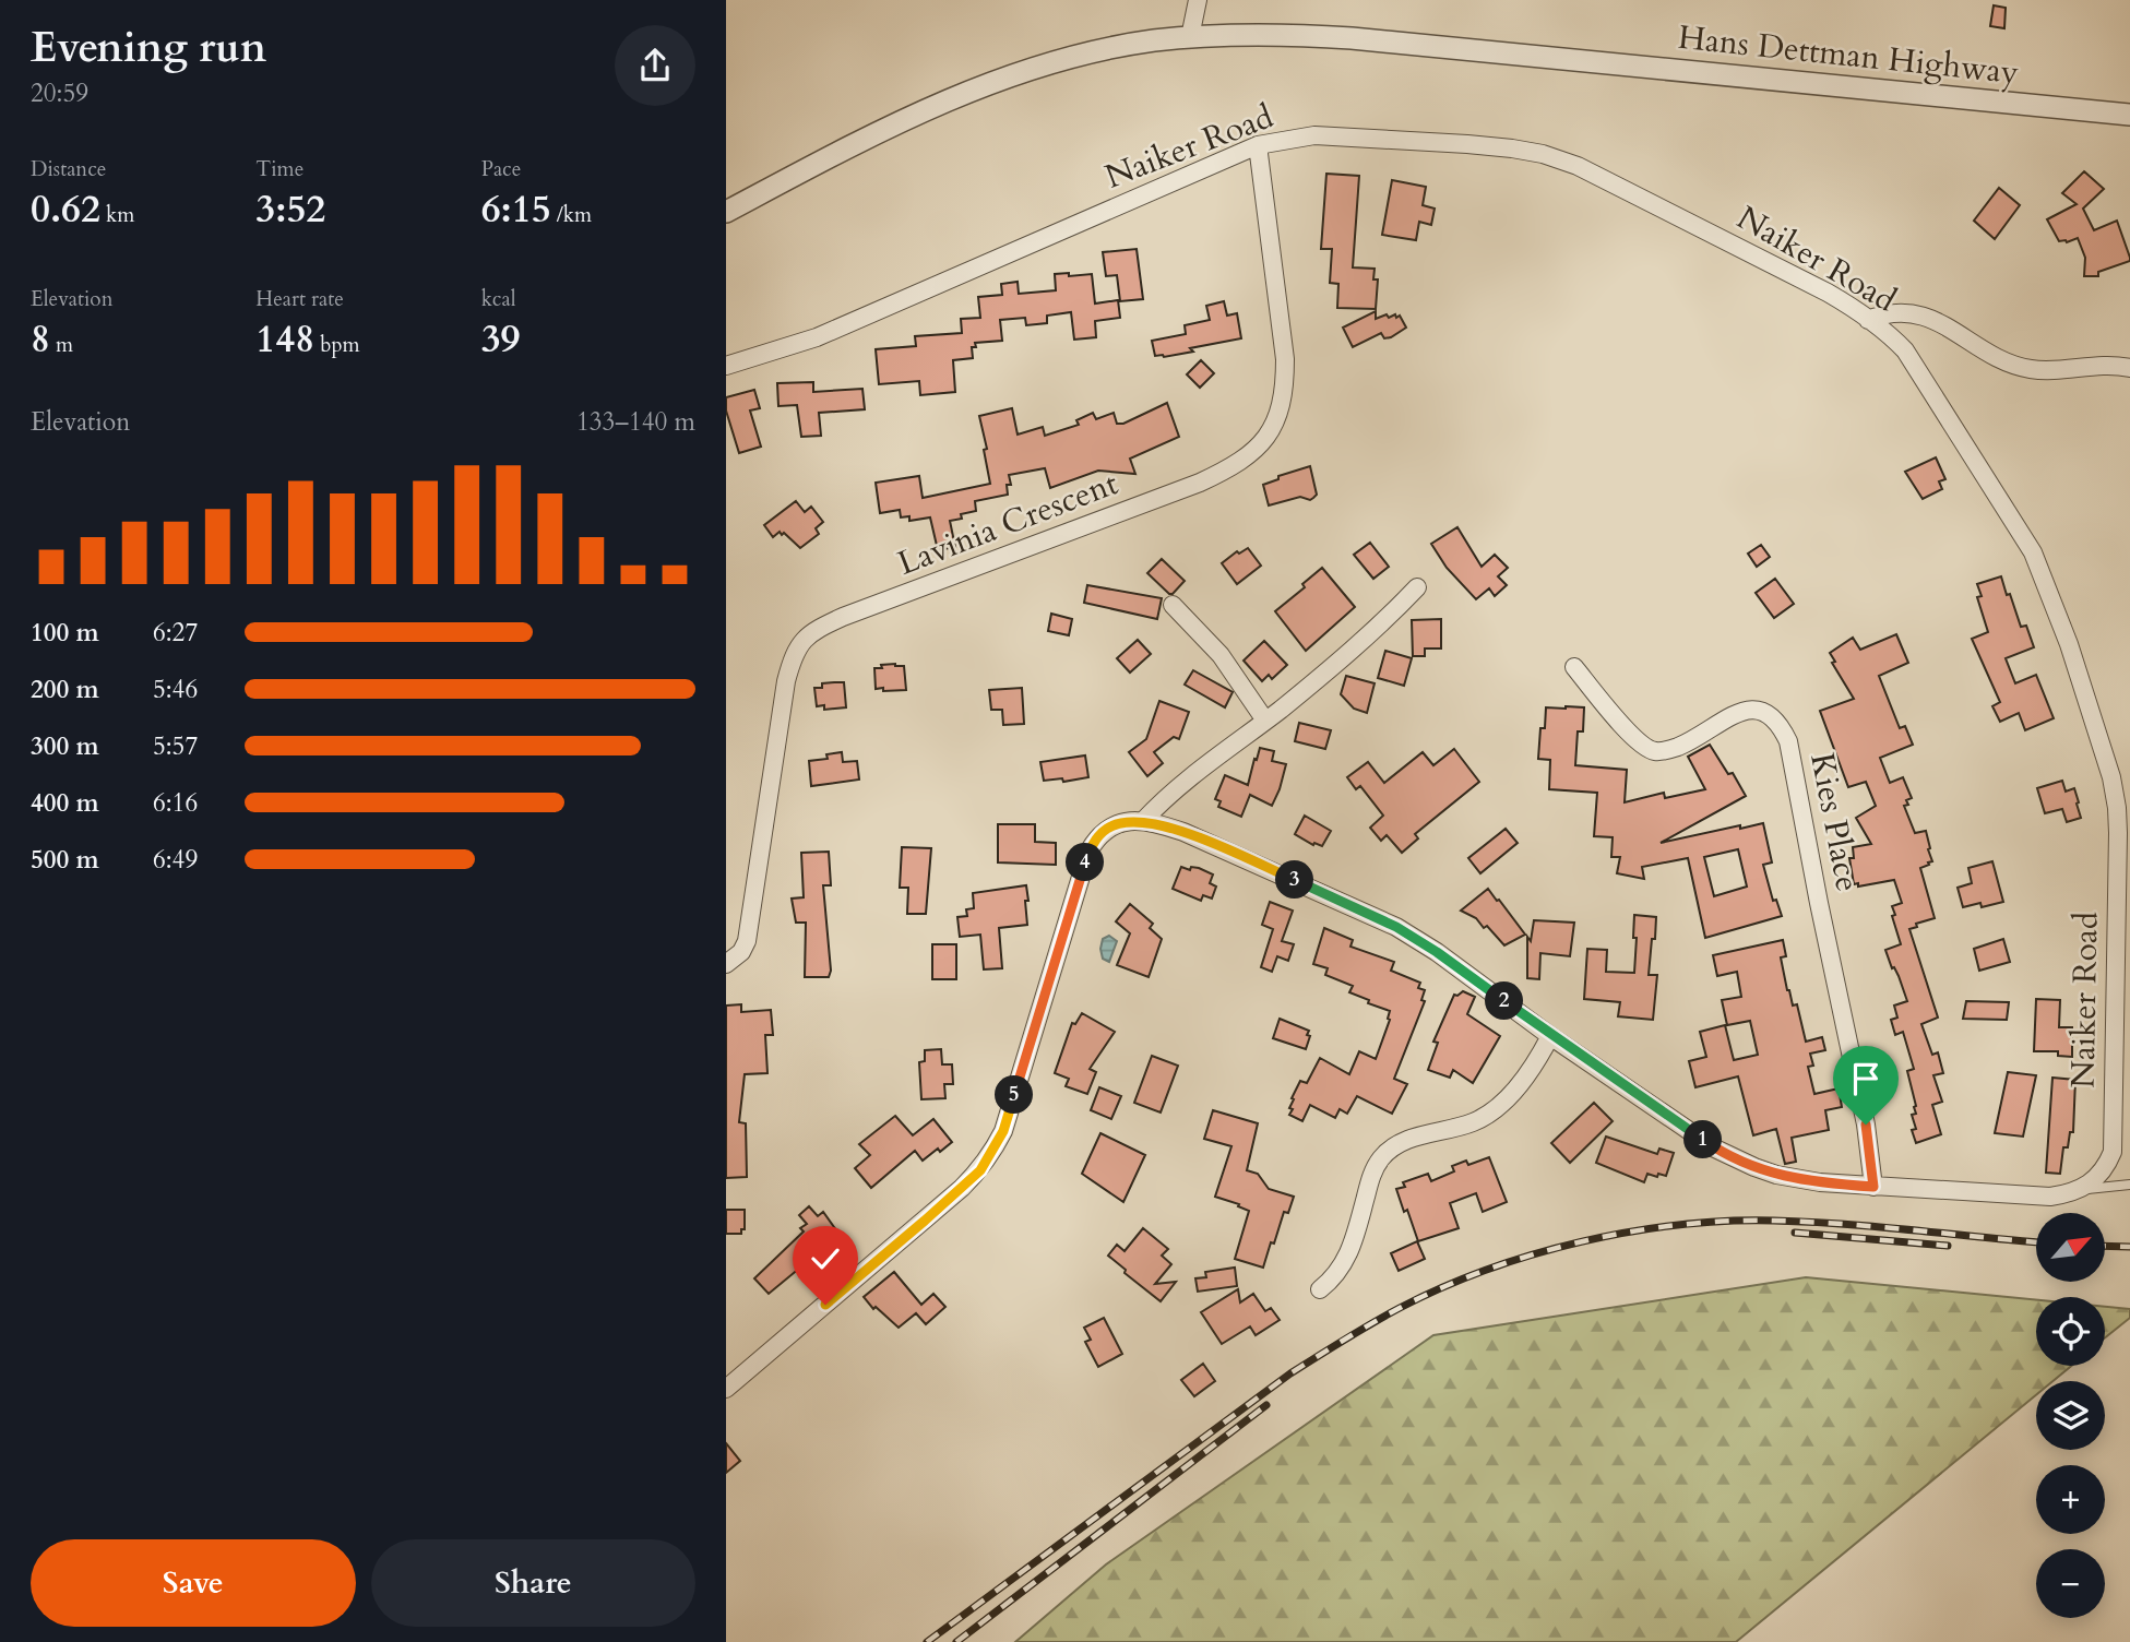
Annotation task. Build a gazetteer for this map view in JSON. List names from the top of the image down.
{
  "streets": {
    "street": [
      "Hans Dettman Highway",
      "Naiker Road",
      "Lavinia Crescent",
      "Kies Place"
    ]
  },
  "crossings": [
    ["Naiker Road", "Lavinia Crescent"]
  ],
  "north": "top right",
  "page": {
    "heading": ["Evening run", "20:59"],
    "stats": [
      ["Distance", "0.62 km"],
      ["Time", "3:52"],
      ["Pace", "6:15 /km"],
      ["Elevation", "8 m"],
      ["Heart rate", "148 bpm"],
      ["kcal", "39"]
    ],
    "chart": ["Elevation", "133–140 m"],
    "list": [
      {
        "name": "100 m",
        "note": "6:27"
      },
      {
        "name": "200 m",
        "note": "5:46"
      },
      {
        "name": "300 m",
        "note": "5:57"
      },
      {
        "name": "400 m",
        "note": "6:16"
      },
      {
        "name": "500 m",
        "note": "6:49"
      }
    ],
    "pins": [
      "4",
      "3",
      "2",
      "5",
      "1"
    ],
    "map_buttons": ["+", "−"],
    "buttons": ["Save", "Share"]
  }
}
